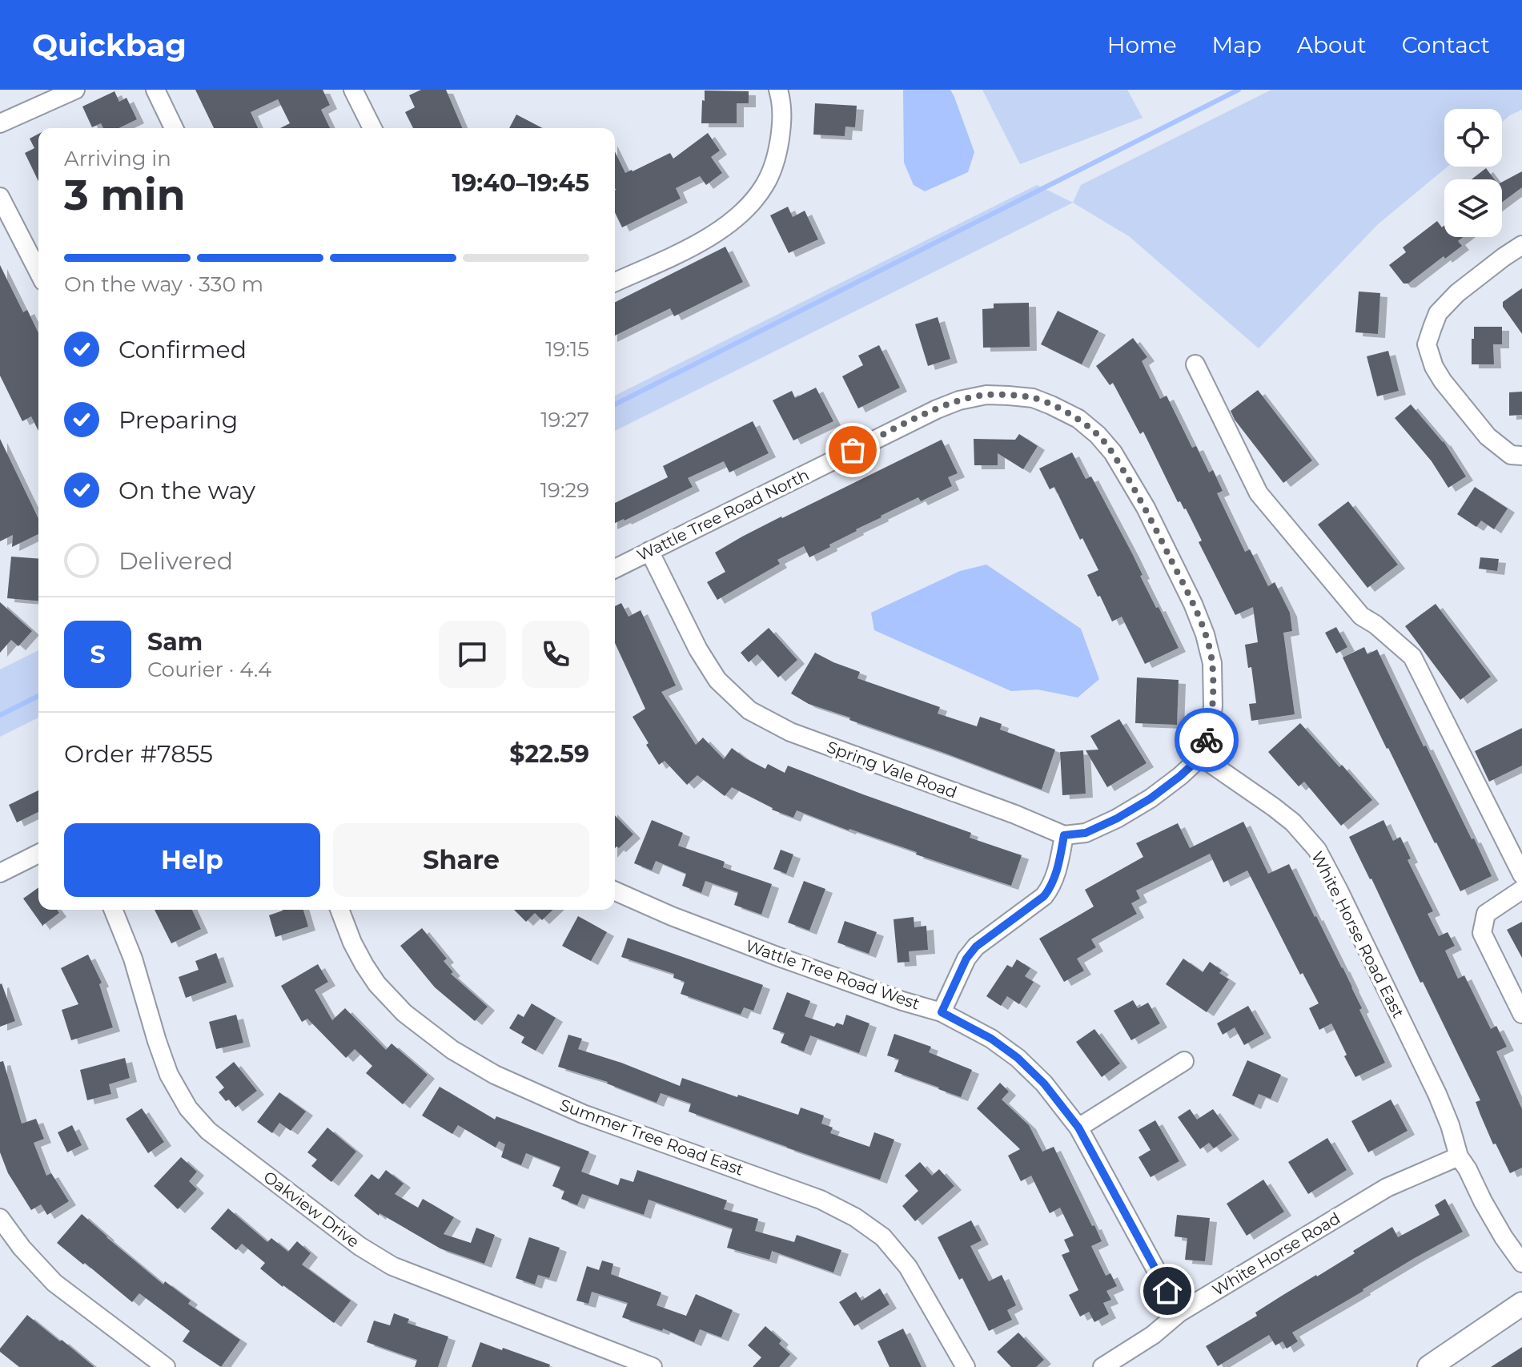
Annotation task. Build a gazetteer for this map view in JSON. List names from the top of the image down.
{
  "streets": {
    "street": [
      "Wattle Tree Road North",
      "Spring Vale Road",
      "White Horse Road East",
      "Wattle Tree Road West",
      "Summer Tree Road East",
      "Oakview Drive",
      "White Horse Road"
    ]
  },
  "crossings": [
    ["Wattle Tree Road North", "Spring Vale Road"],
    ["Wattle Tree Road North", "White Horse Road East"],
    ["White Horse Road East", "White Horse Road"],
    ["Wattle Tree Road West", "White Horse Road"]
  ],
  "page": {
    "header": "Quickbag",
    "nav": [
      "Home",
      "Map",
      "About",
      "Contact"
    ],
    "heading": ["3 min", "Arriving in", "19:40–19:45"],
    "panel": [
      "Sam",
      "Courier · 4.4",
      "Order #7855",
      "$22.59"
    ],
    "bar": "On the way · 330 m",
    "list": [
      ["Confirmed", "19:15"],
      ["Preparing", "19:27"],
      ["On the way", "19:29"],
      "Delivered"
    ],
    "round": "S",
    "buttons": ["Help", "Share"]
  }
}
